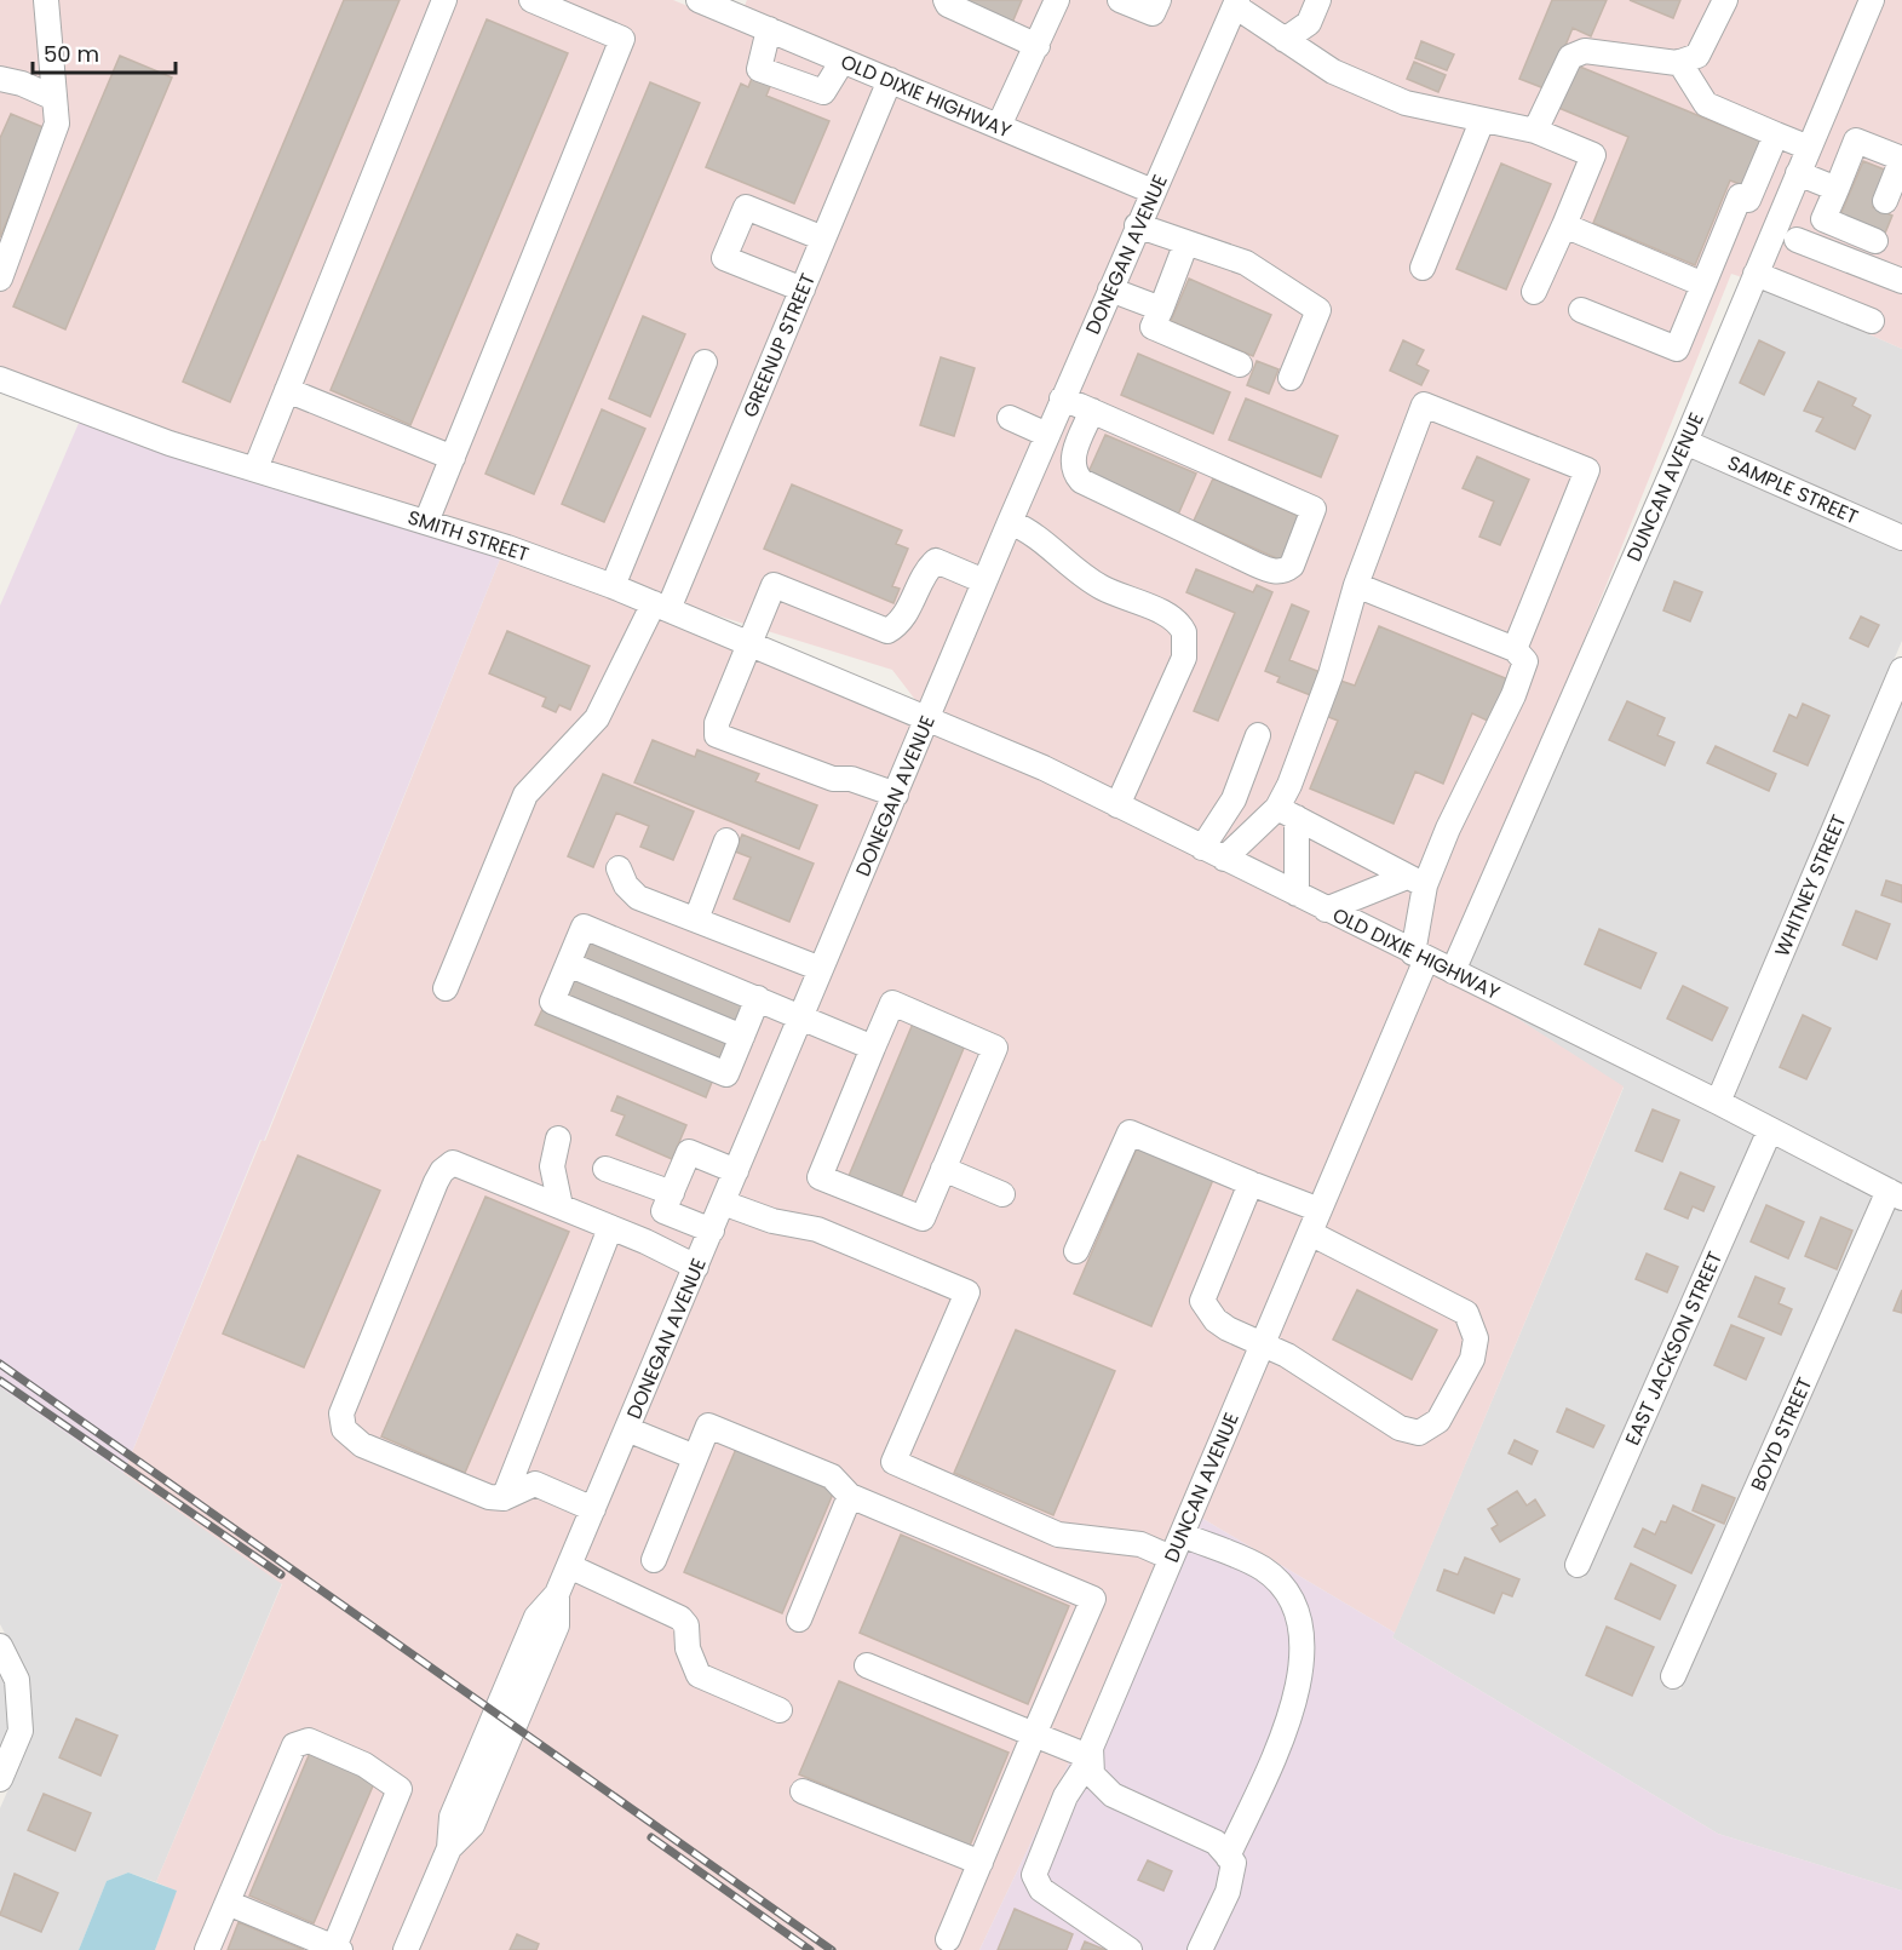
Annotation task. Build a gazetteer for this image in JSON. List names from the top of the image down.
{
  "streets": {
    "street": [
      "OLD DIXIE HIGHWAY",
      "DONEGAN AVENUE",
      "GREENUP STREET",
      "DUNCAN AVENUE",
      "SAMPLE STREET",
      "SMITH STREET",
      "WHITNEY STREET",
      "EAST JACKSON STREET",
      "BOYD STREET"
    ]
  },
  "crossings": [
    ["OLD DIXIE HIGHWAY", "DONEGAN AVENUE"],
    ["OLD DIXIE HIGHWAY", "GREENUP STREET"],
    ["OLD DIXIE HIGHWAY", "DUNCAN AVENUE"],
    ["OLD DIXIE HIGHWAY", "SMITH STREET"],
    ["OLD DIXIE HIGHWAY", "WHITNEY STREET"],
    ["OLD DIXIE HIGHWAY", "EAST JACKSON STREET"],
    ["OLD DIXIE HIGHWAY", "BOYD STREET"],
    ["DONEGAN AVENUE", "SMITH STREET"],
    ["GREENUP STREET", "SMITH STREET"],
    ["DUNCAN AVENUE", "SAMPLE STREET"]
  ],
  "scale_bar": "50 m"
}
